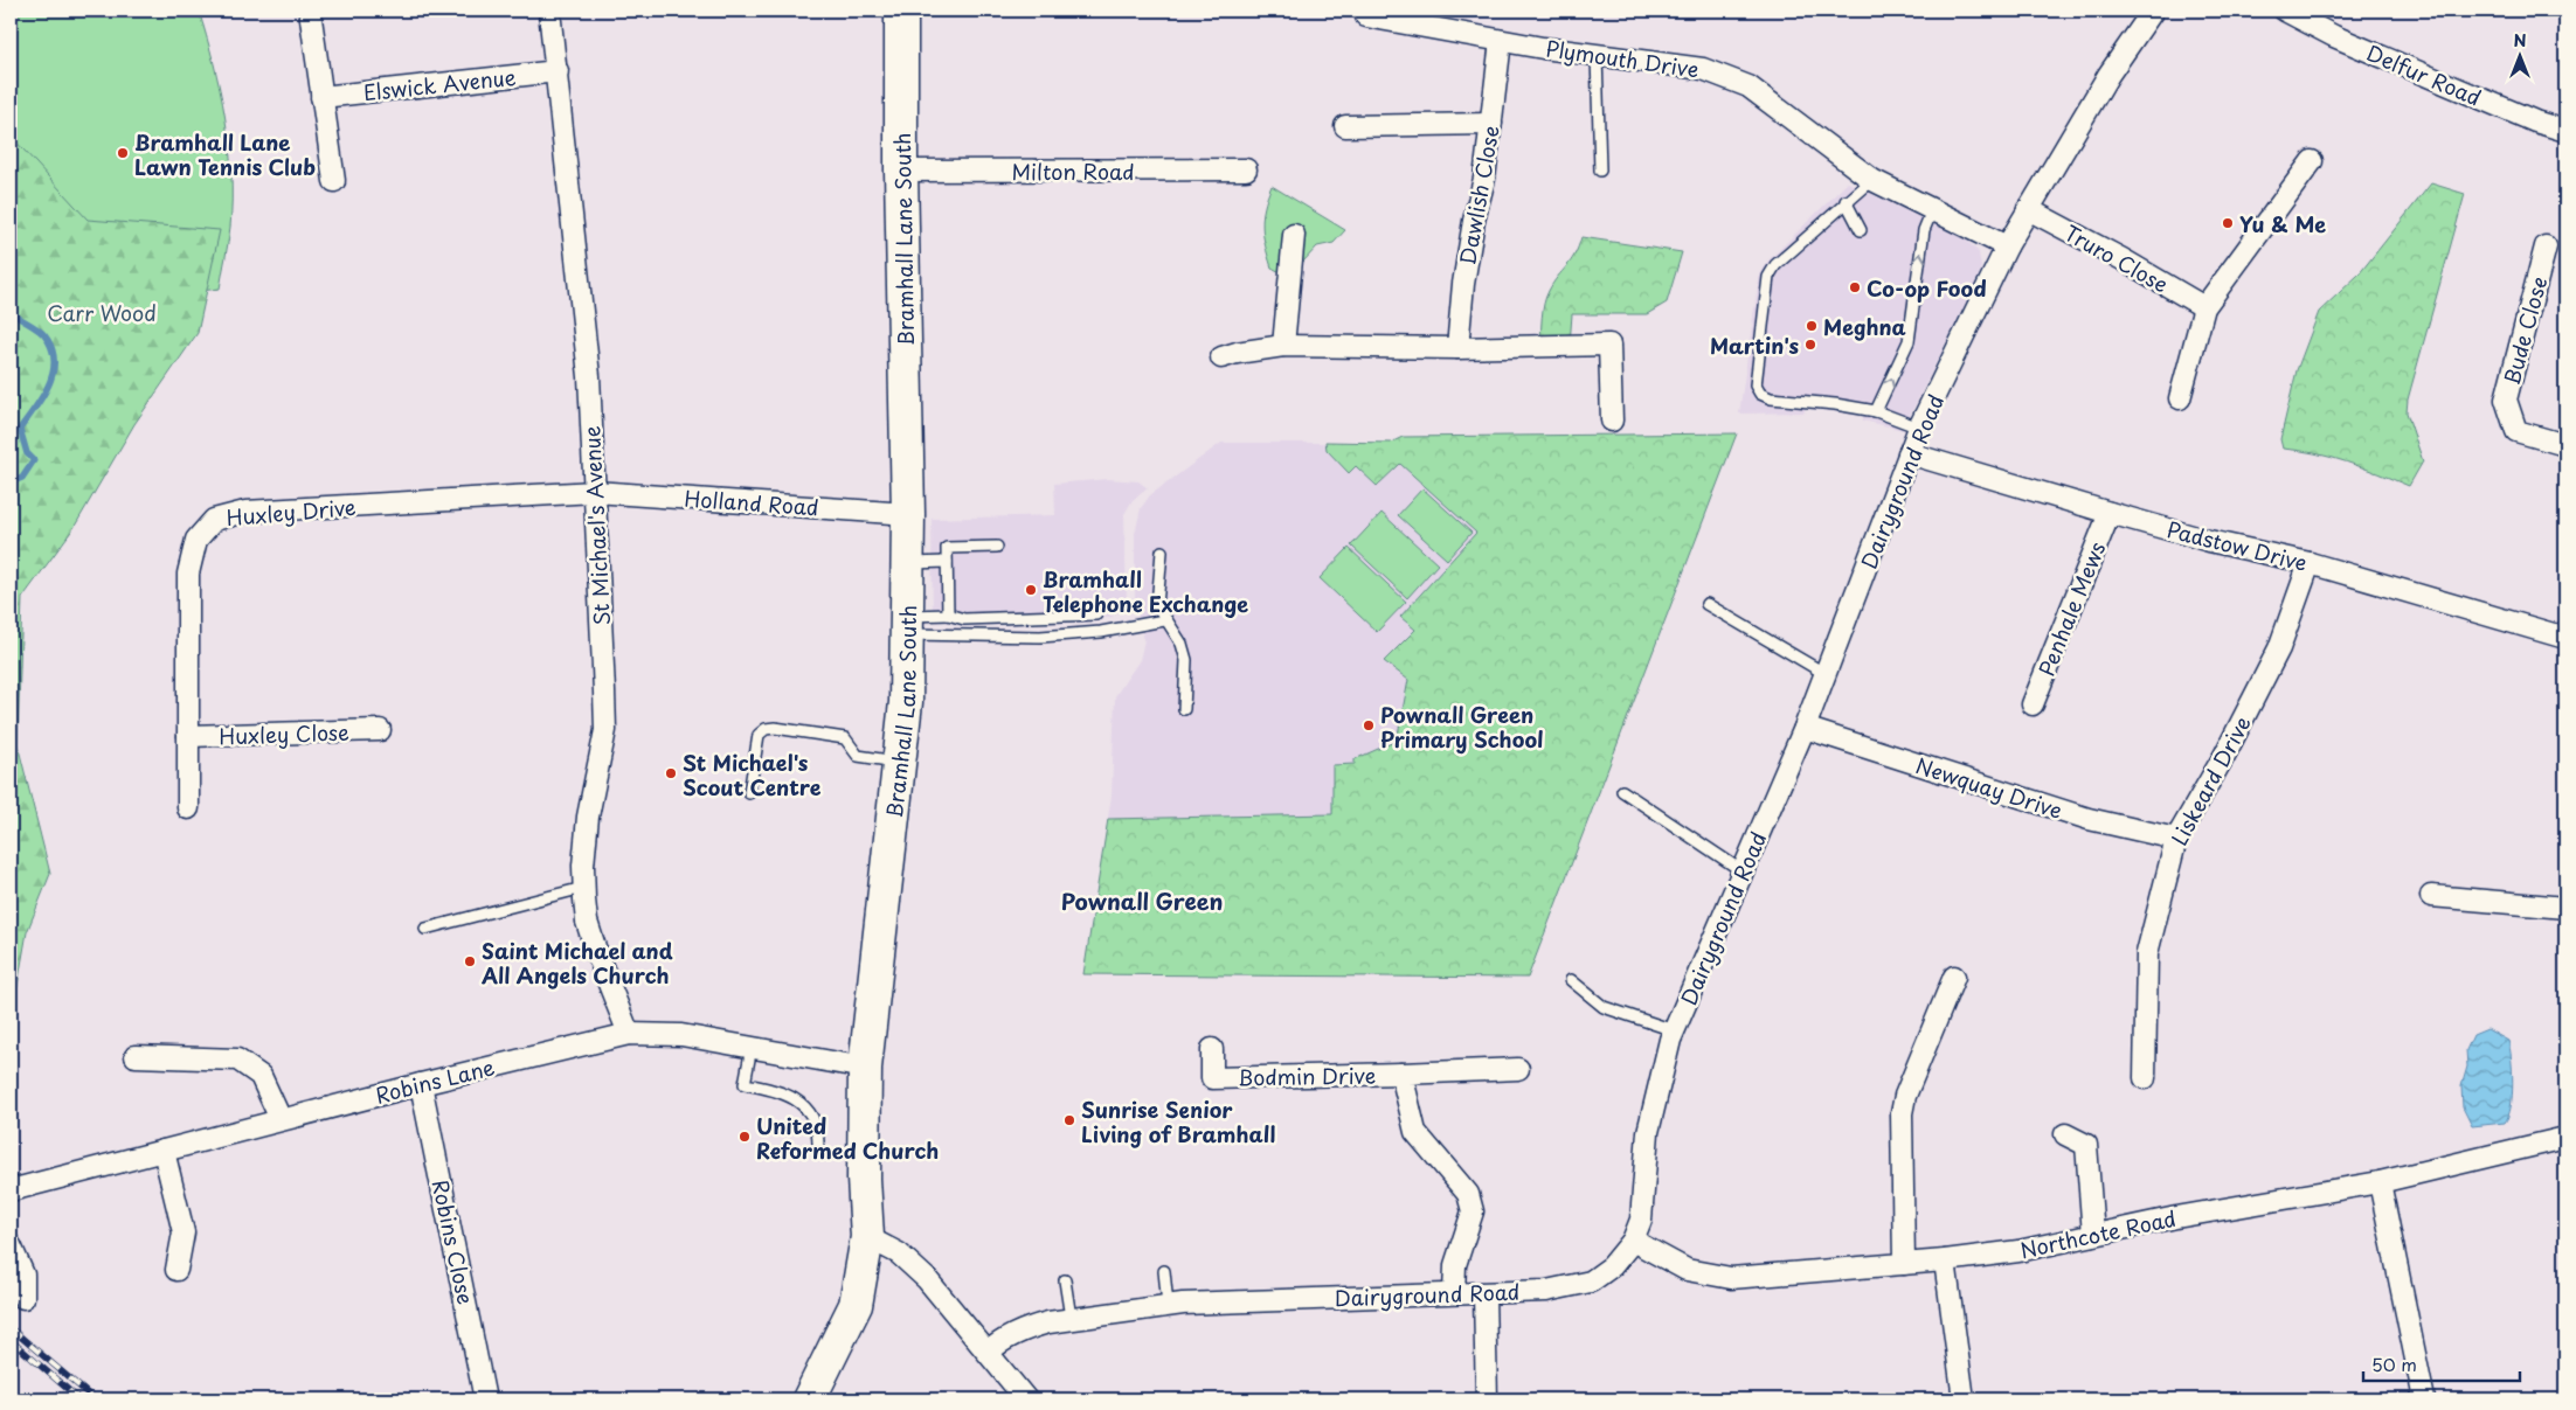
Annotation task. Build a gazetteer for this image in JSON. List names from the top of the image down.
{
  "streets": {
    "main road": ["Bramhall Lane South"],
    "street": [
      "Plymouth Drive",
      "Delfur Road",
      "Elswick Avenue",
      "Milton Road",
      "Dawlish Close",
      "Truro Close",
      "Bude Close",
      "Dairyground Road",
      "Holland Road",
      "Huxley Drive",
      "St Michael's Avenue",
      "Padstow Drive",
      "Penhale Mews",
      "Huxley Close",
      "Liskeard Drive",
      "Newquay Drive",
      "Bodmin Drive",
      "Robins Lane",
      "Northcote Road",
      "Robins Close"
    ]
  },
  "crossings": [
    ["Plymouth Drive", "Dawlish Close"],
    ["Plymouth Drive", "Dairyground Road"],
    ["Elswick Avenue", "St Michael's Avenue"],
    ["Milton Road", "Bramhall Lane South"],
    ["Bramhall Lane South", "Holland Road"],
    ["Bramhall Lane South", "Robins Lane"],
    ["Truro Close", "Dairyground Road"],
    ["Dairyground Road", "Padstow Drive"],
    ["Dairyground Road", "Newquay Drive"],
    ["Dairyground Road", "Bodmin Drive"],
    ["Dairyground Road", "Northcote Road"],
    ["Holland Road", "Huxley Drive"],
    ["Holland Road", "St Michael's Avenue"],
    ["Huxley Drive", "St Michael's Avenue"],
    ["Huxley Drive", "Huxley Close"],
    ["St Michael's Avenue", "Robins Lane"],
    ["Padstow Drive", "Penhale Mews"],
    ["Padstow Drive", "Liskeard Drive"],
    ["Liskeard Drive", "Newquay Drive"],
    ["Robins Lane", "Robins Close"]
  ],
  "districts": ["Pownall Green"],
  "parks": ["Carr Wood"],
  "places": [
    "Bramhall Lane Lawn Tennis Club",
    "Yu & Me",
    "Co-op Food",
    "Meghna",
    "Martin's",
    "Bramhall Telephone Exchange",
    "Pownall Green Primary School",
    "St Michael's Scout Centre",
    "Saint Michael and All Angels Church",
    "Sunrise Senior Living of Bramhall",
    "United Reformed Church"
  ],
  "scale_bar": "50 m",
  "north": "top"
}
